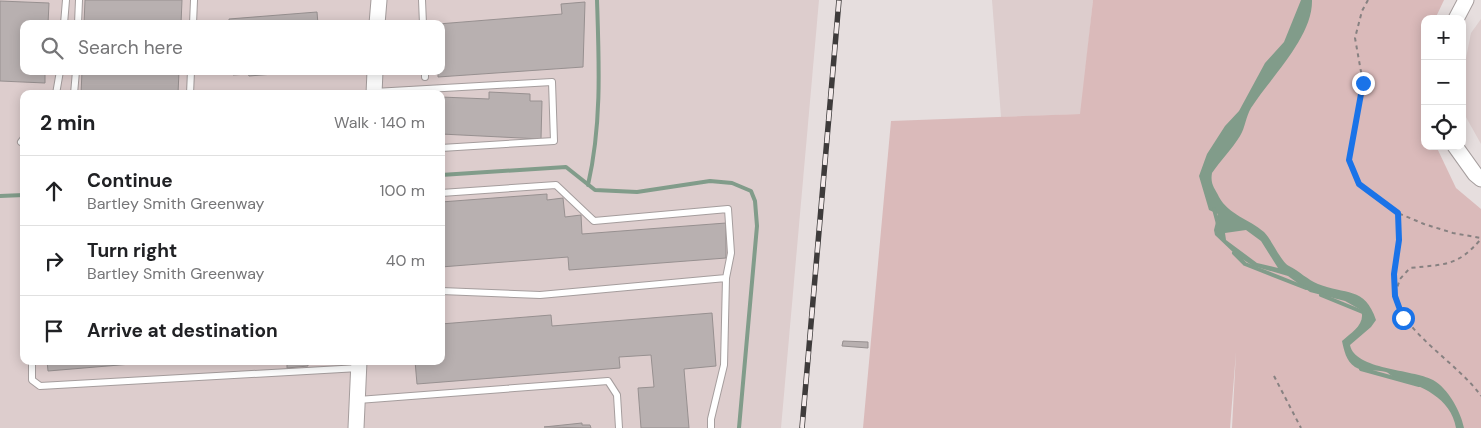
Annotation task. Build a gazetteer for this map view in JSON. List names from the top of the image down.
{
  "page": {
    "map_buttons": ["+", "−"],
    "search": "Search here",
    "heading": ["2 min", "Walk · 140 m"],
    "list": [
      ["Continue", "Bartley Smith Greenway", "100 m"],
      ["Turn right", "Bartley Smith Greenway", "40 m"],
      "Arrive at destination"
    ]
  }
}
